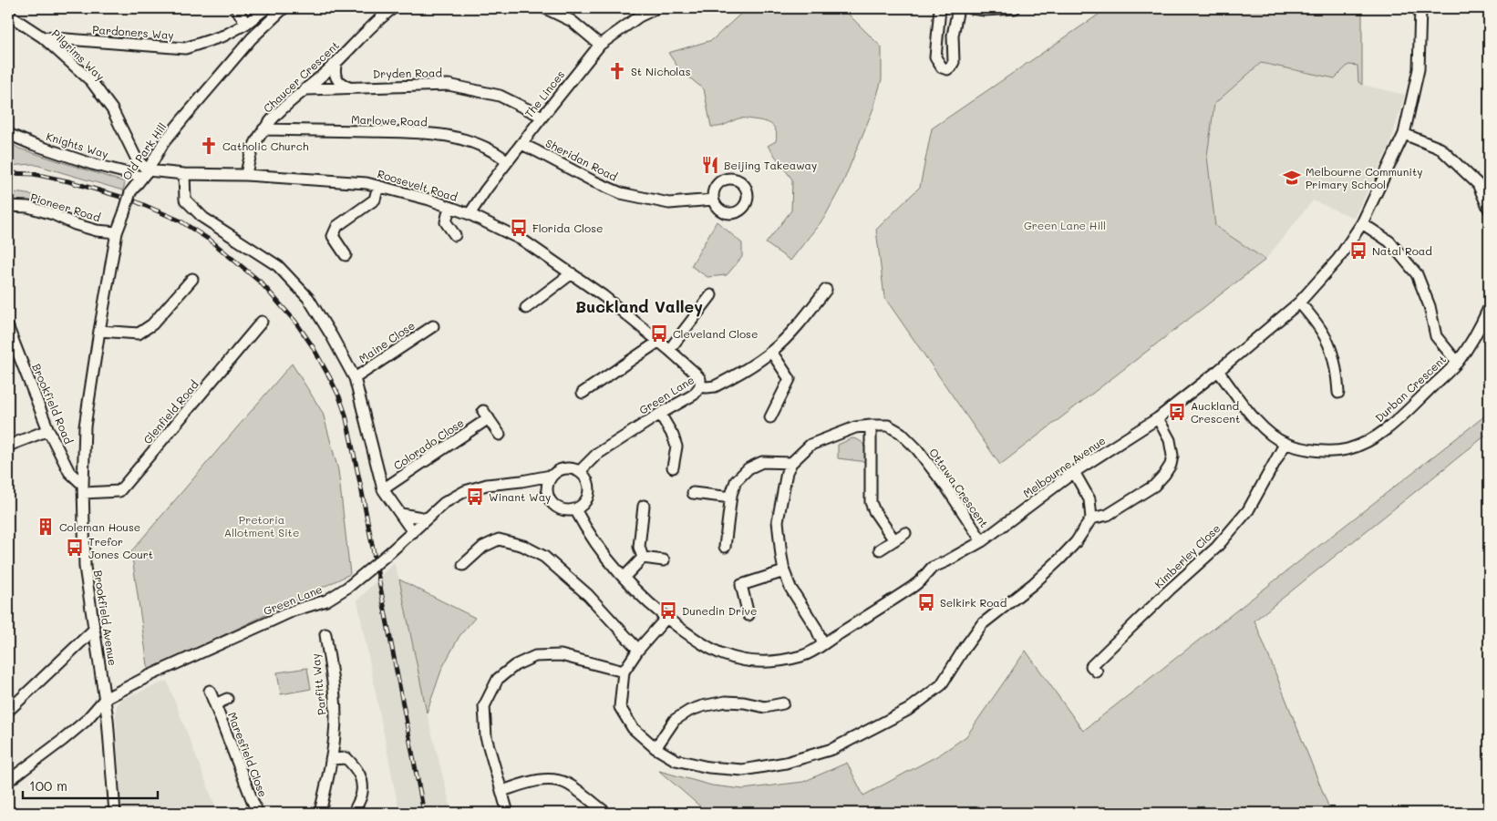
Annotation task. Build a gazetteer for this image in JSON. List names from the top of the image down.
{
  "streets": {
    "street": [
      "Pardoners Way",
      "Pilgrims Way",
      "Dryden Road",
      "Chaucer Crescent",
      "The Linces",
      "Marlowe Road",
      "Knights Way",
      "Old Park Hill",
      "Sheridan Road",
      "Roosevelt Road",
      "Pioneer Road",
      "Maine Close",
      "Durban Crescent",
      "Green Lane",
      "Brookfield Road",
      "Glenfield Road",
      "Colorado Close",
      "Melbourne Avenue",
      "Ottawa Crescent",
      "Kimberley Close",
      "Brookfield Avenue",
      "Parfitt Way",
      "Maresfield Close"
    ]
  },
  "crossings": [
    ["Pardoners Way", "Pilgrims Way"],
    ["Pilgrims Way", "Knights Way"],
    ["Pilgrims Way", "Old Park Hill"],
    ["Pilgrims Way", "Roosevelt Road"],
    ["Dryden Road", "Chaucer Crescent"],
    ["Dryden Road", "The Linces"],
    ["Chaucer Crescent", "Marlowe Road"],
    ["Chaucer Crescent", "Roosevelt Road"],
    ["The Linces", "Marlowe Road"],
    ["The Linces", "Sheridan Road"],
    ["The Linces", "Roosevelt Road"],
    ["Knights Way", "Old Park Hill"],
    ["Knights Way", "Roosevelt Road"],
    ["Old Park Hill", "Roosevelt Road"],
    ["Old Park Hill", "Pioneer Road"],
    ["Old Park Hill", "Brookfield Avenue"],
    ["Roosevelt Road", "Green Lane"],
    ["Durban Crescent", "Melbourne Avenue"],
    ["Durban Crescent", "Kimberley Close"],
    ["Green Lane", "Melbourne Avenue"],
    ["Green Lane", "Brookfield Avenue"],
    ["Brookfield Road", "Glenfield Road"],
    ["Brookfield Road", "Brookfield Avenue"],
    ["Glenfield Road", "Brookfield Avenue"],
    ["Melbourne Avenue", "Ottawa Crescent"]
  ],
  "districts": ["Buckland Valley"],
  "parks": ["Green Lane Hill", "Pretoria Allotment Site"],
  "places": {
    "church": ["St Nicholas", "Catholic Church"],
    "restaurant": ["Beijing Takeaway"],
    "school or university": ["Melbourne Community Primary School"],
    "bus stop": [
      "Florida Close",
      "Natal Road",
      "Cleveland Close",
      "Auckland Crescent",
      "Winant Way",
      "Trefor Jones Court",
      "Selkirk Road",
      "Dunedin Drive"
    ],
    "building": ["Coleman House"]
  },
  "scale_bar": "100 m"
}
